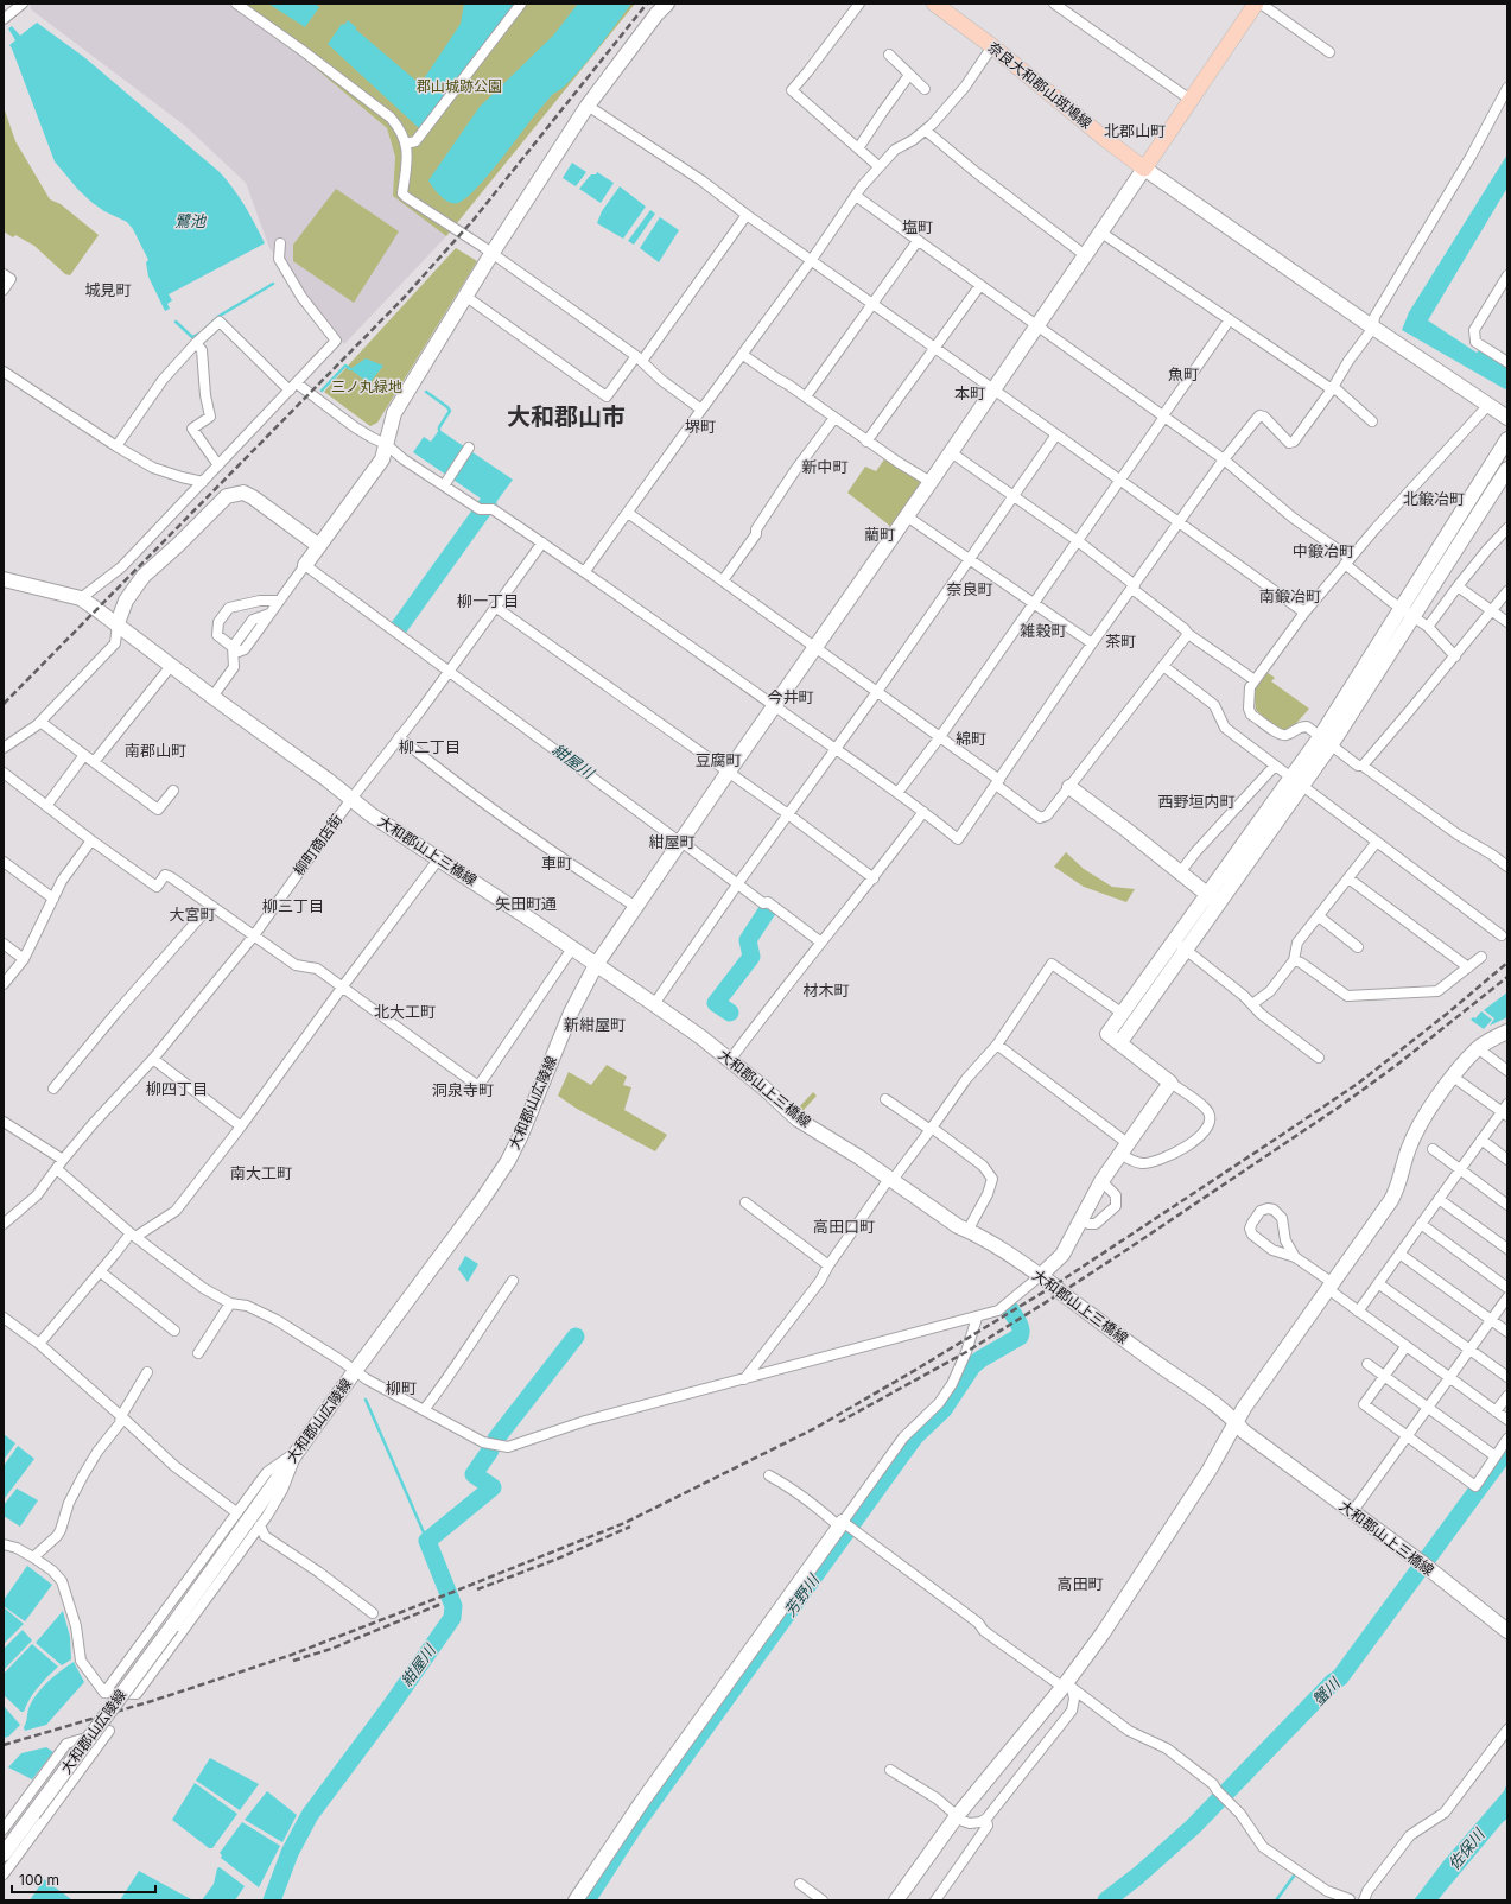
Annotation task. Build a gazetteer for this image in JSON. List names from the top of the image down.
{
  "streets": {
    "main road": ["奈良大和郡山斑鳩線"],
    "street": ["柳町商店街", "大和郡山上三橋線", "大和郡山広陵線"]
  },
  "crossings": [
    ["奈良大和郡山斑鳩線", "大和郡山広陵線"],
    ["柳町商店街", "大和郡山上三橋線"],
    ["大和郡山上三橋線", "大和郡山広陵線"]
  ],
  "districts": [
    "北郡山町",
    "塩町",
    "城見町",
    "魚町",
    "本町",
    "大和郡山市",
    "堺町",
    "新中町",
    "北鍛冶町",
    "藺町",
    "中鍛冶町",
    "奈良町",
    "南鍛冶町",
    "柳一丁目",
    "雑穀町",
    "茶町",
    "今井町",
    "綿町",
    "柳二丁目",
    "南郡山町",
    "豆腐町",
    "西野垣内町",
    "紺屋町",
    "車町",
    "矢田町通",
    "柳三丁目",
    "大宮町",
    "材木町",
    "北大工町",
    "新紺屋町",
    "柳四丁目",
    "洞泉寺町",
    "南大工町",
    "高田口町",
    "柳町",
    "高田町"
  ],
  "water": [
    "鷺池",
    "紺屋川",
    "芳野川",
    "蟹川",
    "佐保川"
  ],
  "parks": ["郡山城跡公園", "三ノ丸緑地"],
  "scale_bar": "100 m"
}
